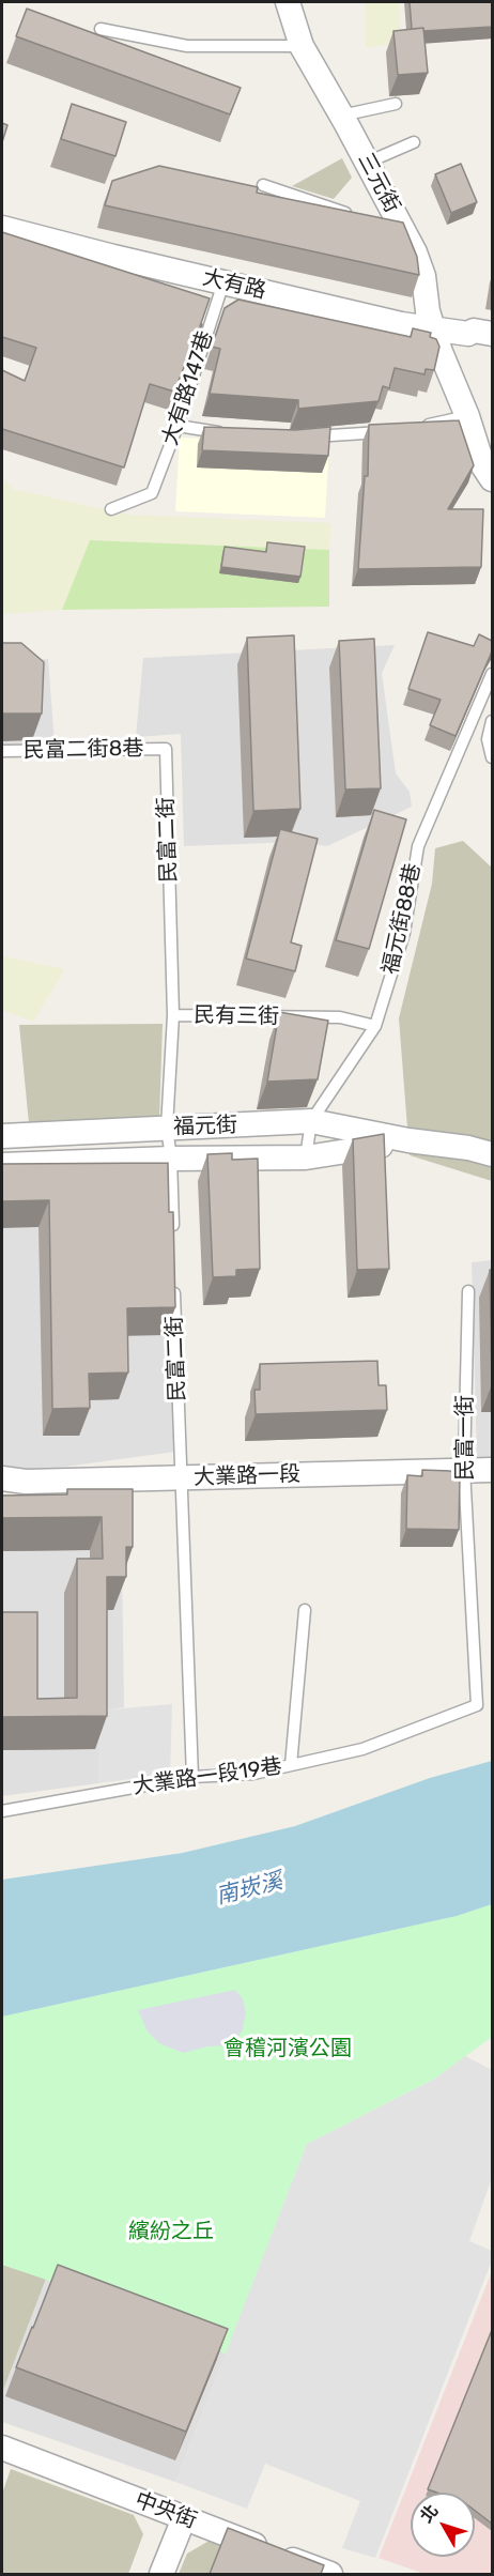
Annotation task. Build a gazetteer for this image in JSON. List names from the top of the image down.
{
  "streets": {
    "street": [
      "三元街",
      "大有路",
      "福元街",
      "大業路一段",
      "中央街"
    ],
    "lane": [
      "大有路147巷",
      "民富二街8巷",
      "民富二街",
      "福元街88巷",
      "民有三街",
      "民富一街",
      "大業路一段19巷"
    ]
  },
  "crossings": [
    ["三元街", "大有路"],
    ["大有路", "大有路147巷"],
    ["民富二街8巷", "民富二街"],
    ["民富二街", "民有三街"],
    ["民富二街", "福元街"],
    ["民富二街", "大業路一段"],
    ["民富二街", "大業路一段19巷"],
    ["福元街88巷", "民有三街"],
    ["福元街88巷", "福元街"],
    ["民富一街", "大業路一段"],
    ["民富一街", "大業路一段19巷"]
  ],
  "water": ["南崁溪"],
  "parks": ["會稽河濱公園", "繽紛之丘"],
  "north": "top left"
}
